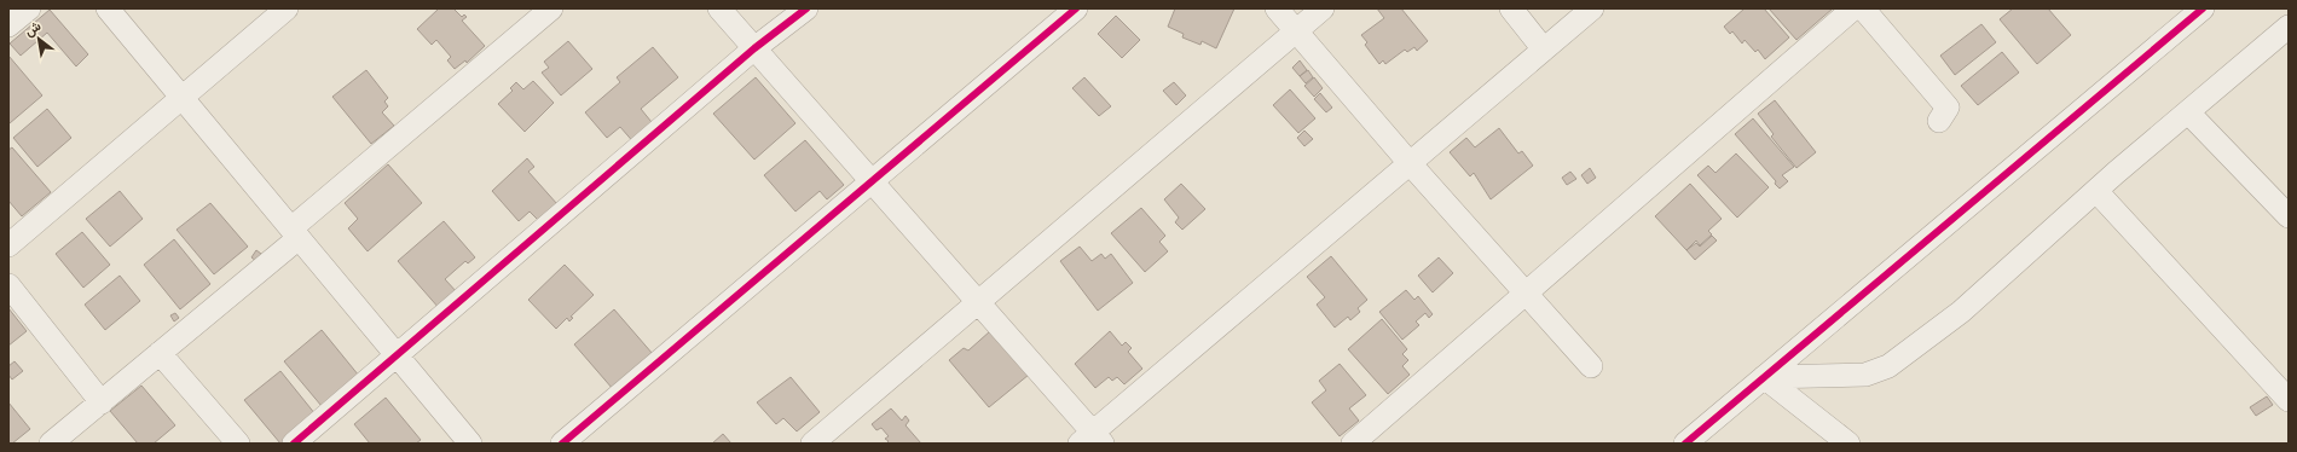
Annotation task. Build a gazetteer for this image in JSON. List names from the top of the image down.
{
  "north": "top left"
}
